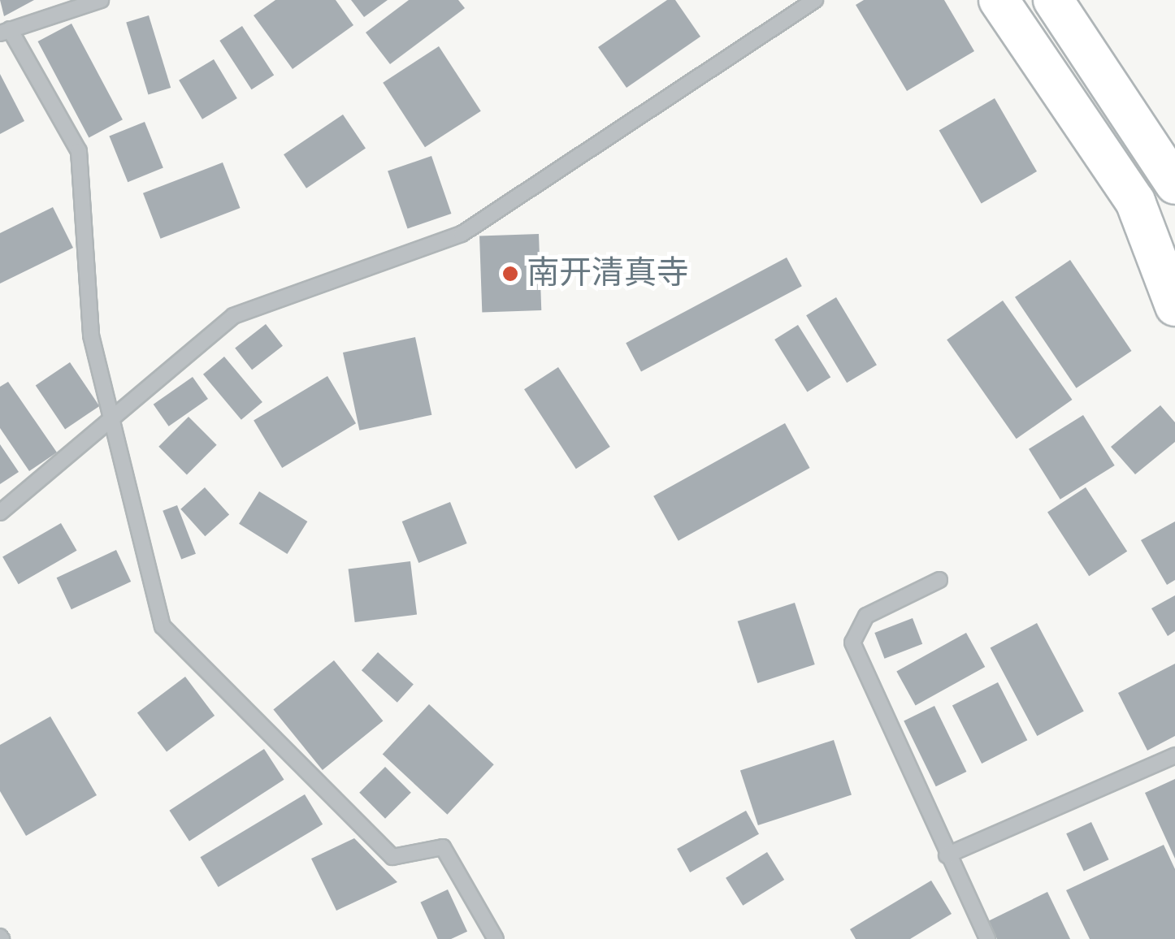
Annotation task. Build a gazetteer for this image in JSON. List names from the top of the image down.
{
  "places": ["南开清真寺"]
}
